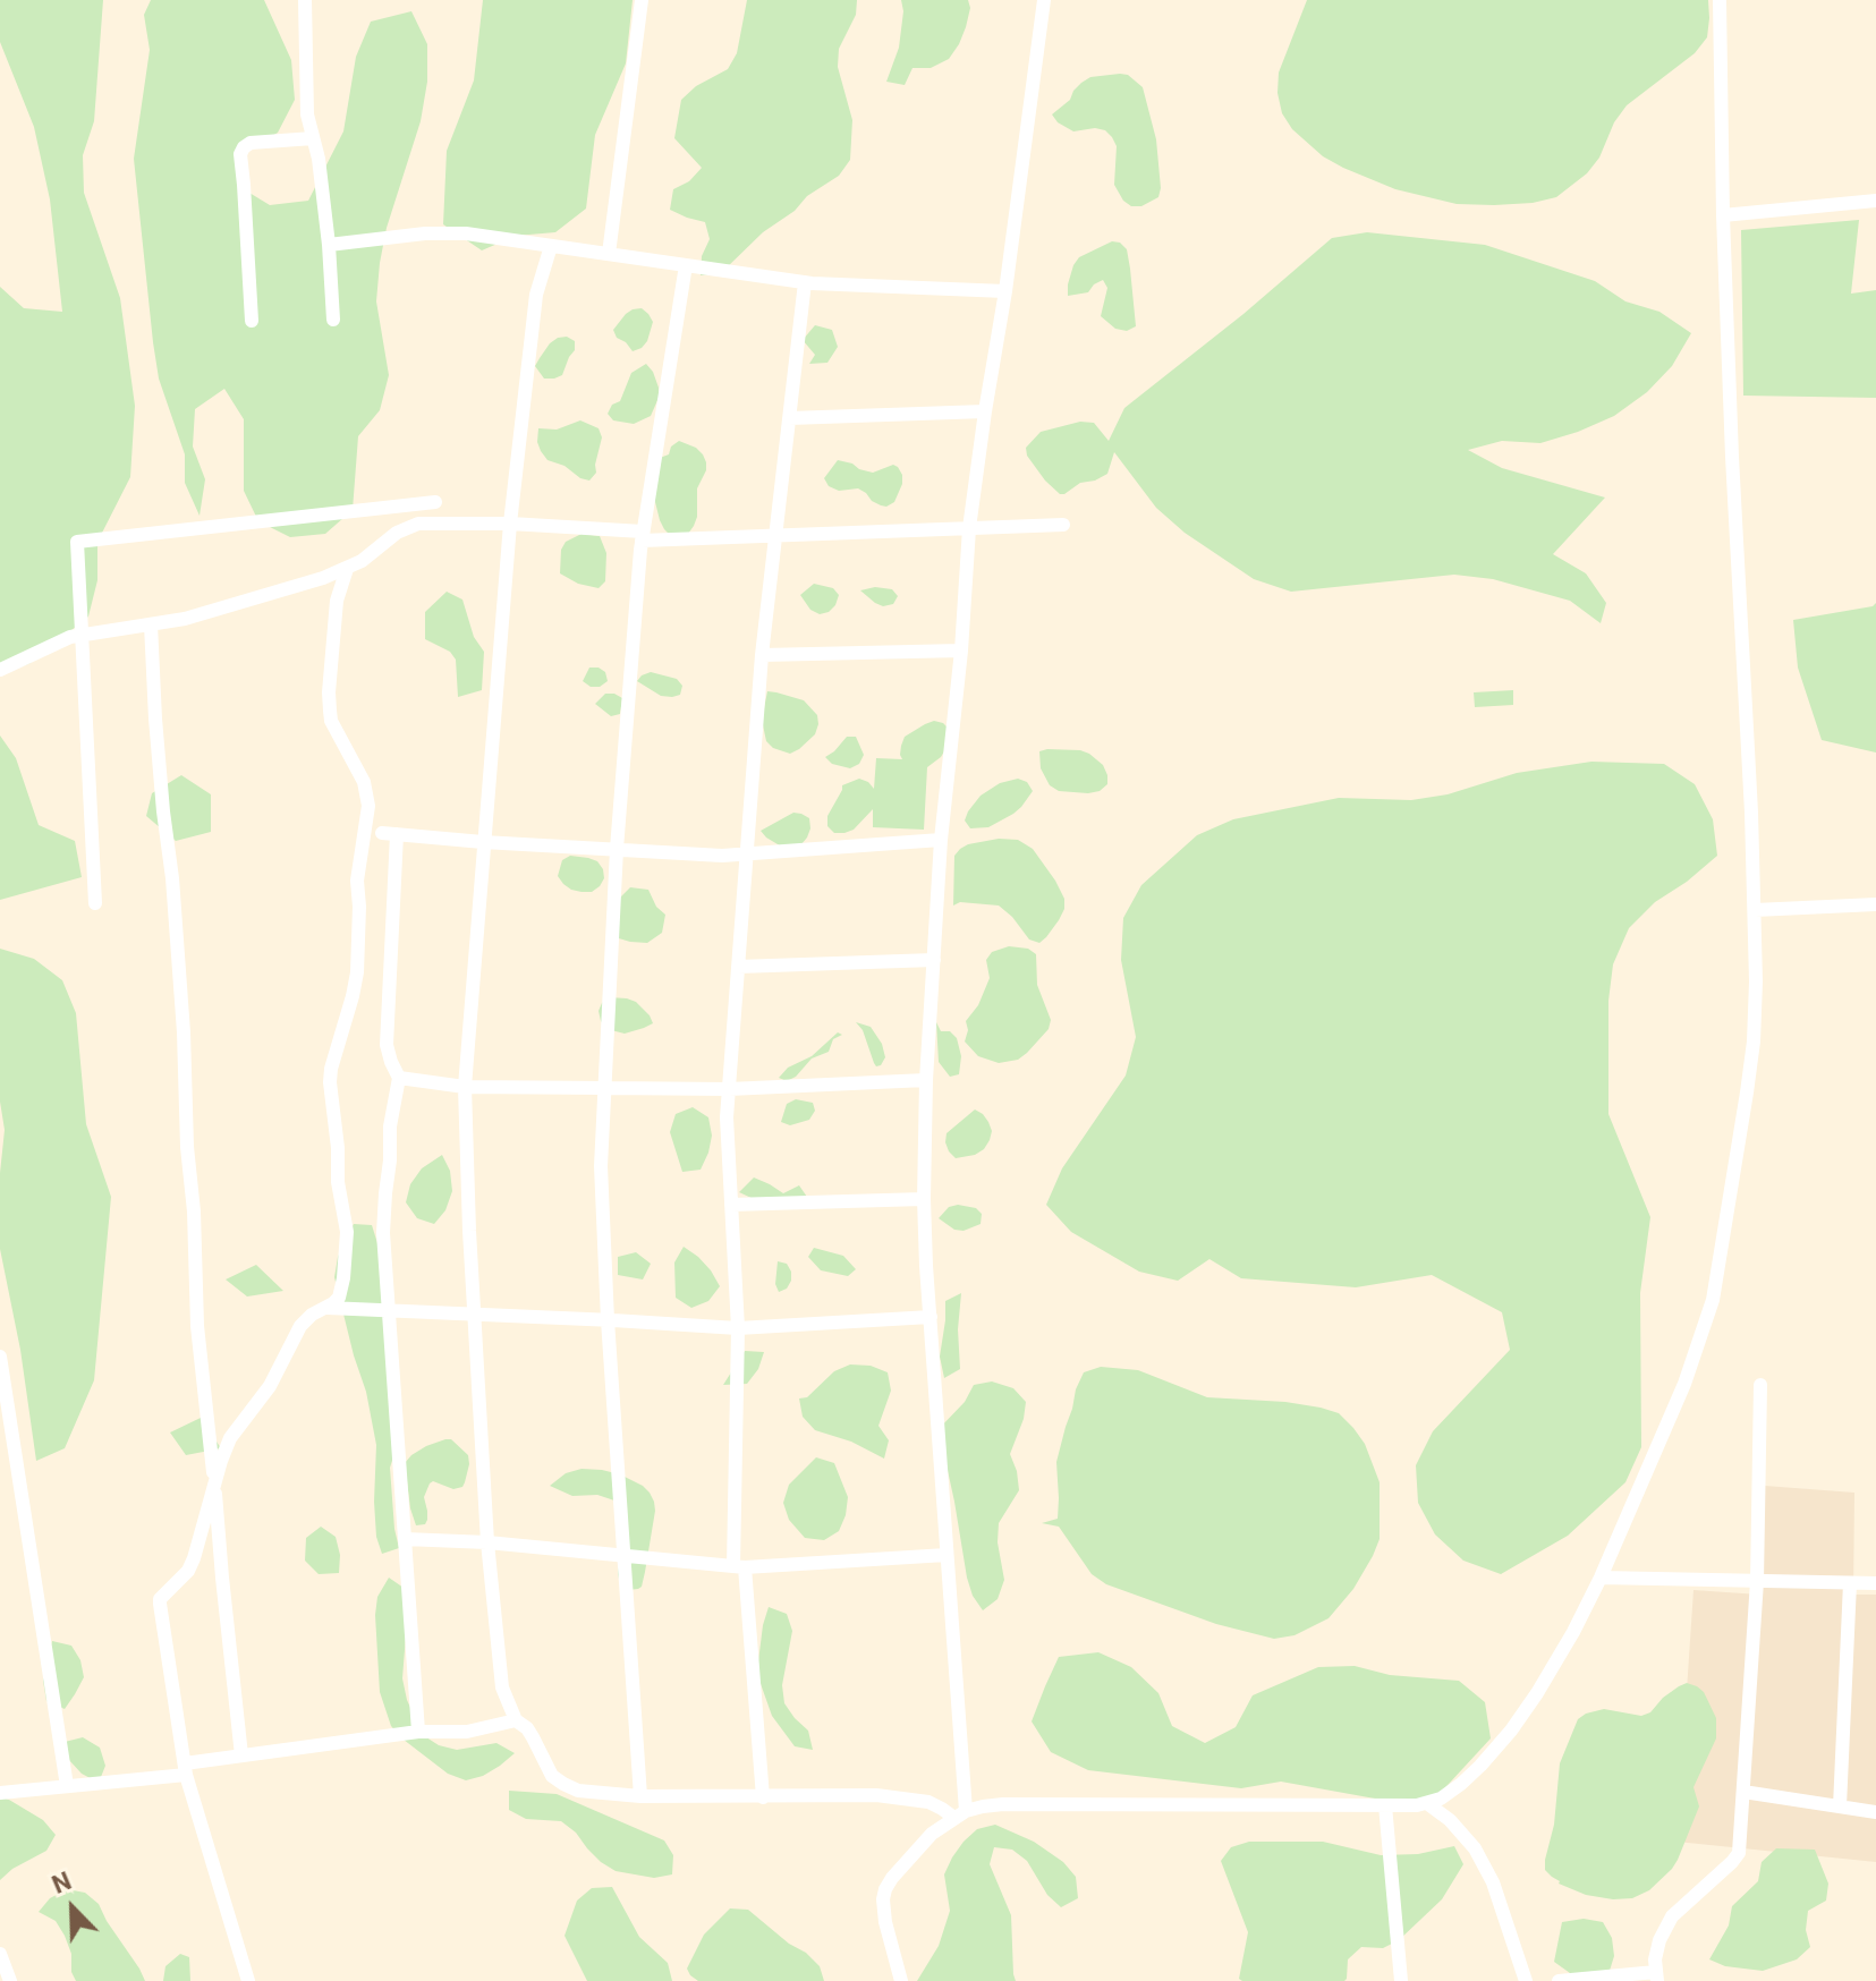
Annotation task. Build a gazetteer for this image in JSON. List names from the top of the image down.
{
  "north": "top left"
}
